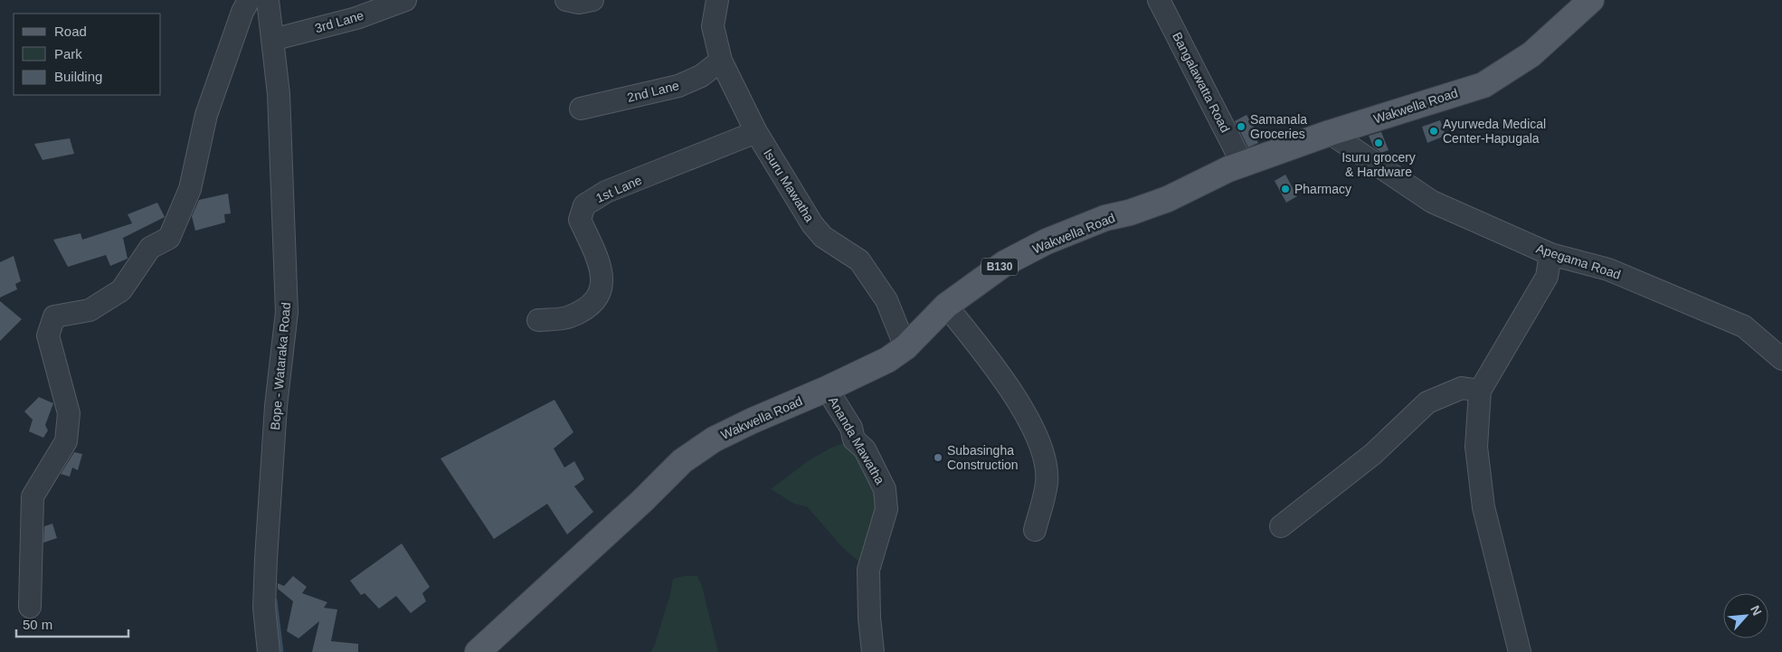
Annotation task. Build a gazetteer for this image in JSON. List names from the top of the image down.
{
  "streets": {
    "main road": ["Wakwella Road", "B130"],
    "street": [
      "3rd Lane",
      "Bangalawatta Road",
      "2nd Lane",
      "Isuru Mawatha",
      "1st Lane",
      "Apegama Road",
      "Bope - Wataraka Road",
      "Ananda Mawatha"
    ]
  },
  "crossings": [
    ["3rd Lane", "Bope - Wataraka Road"],
    ["Bangalawatta Road", "Wakwella Road"],
    ["2nd Lane", "Isuru Mawatha"],
    ["Wakwella Road", "Isuru Mawatha"],
    ["Wakwella Road", "Apegama Road"],
    ["Wakwella Road", "Ananda Mawatha"],
    ["Isuru Mawatha", "1st Lane"]
  ],
  "places": [
    "Samanala Groceries",
    "Ayurweda Medical Center-Hapugala",
    "Isuru grocery & Hardware",
    "Pharmacy",
    "Subasingha Construction"
  ],
  "legend": ["Road", "Park", "Building"],
  "scale_bar": "50 m",
  "north": "top right"
}
